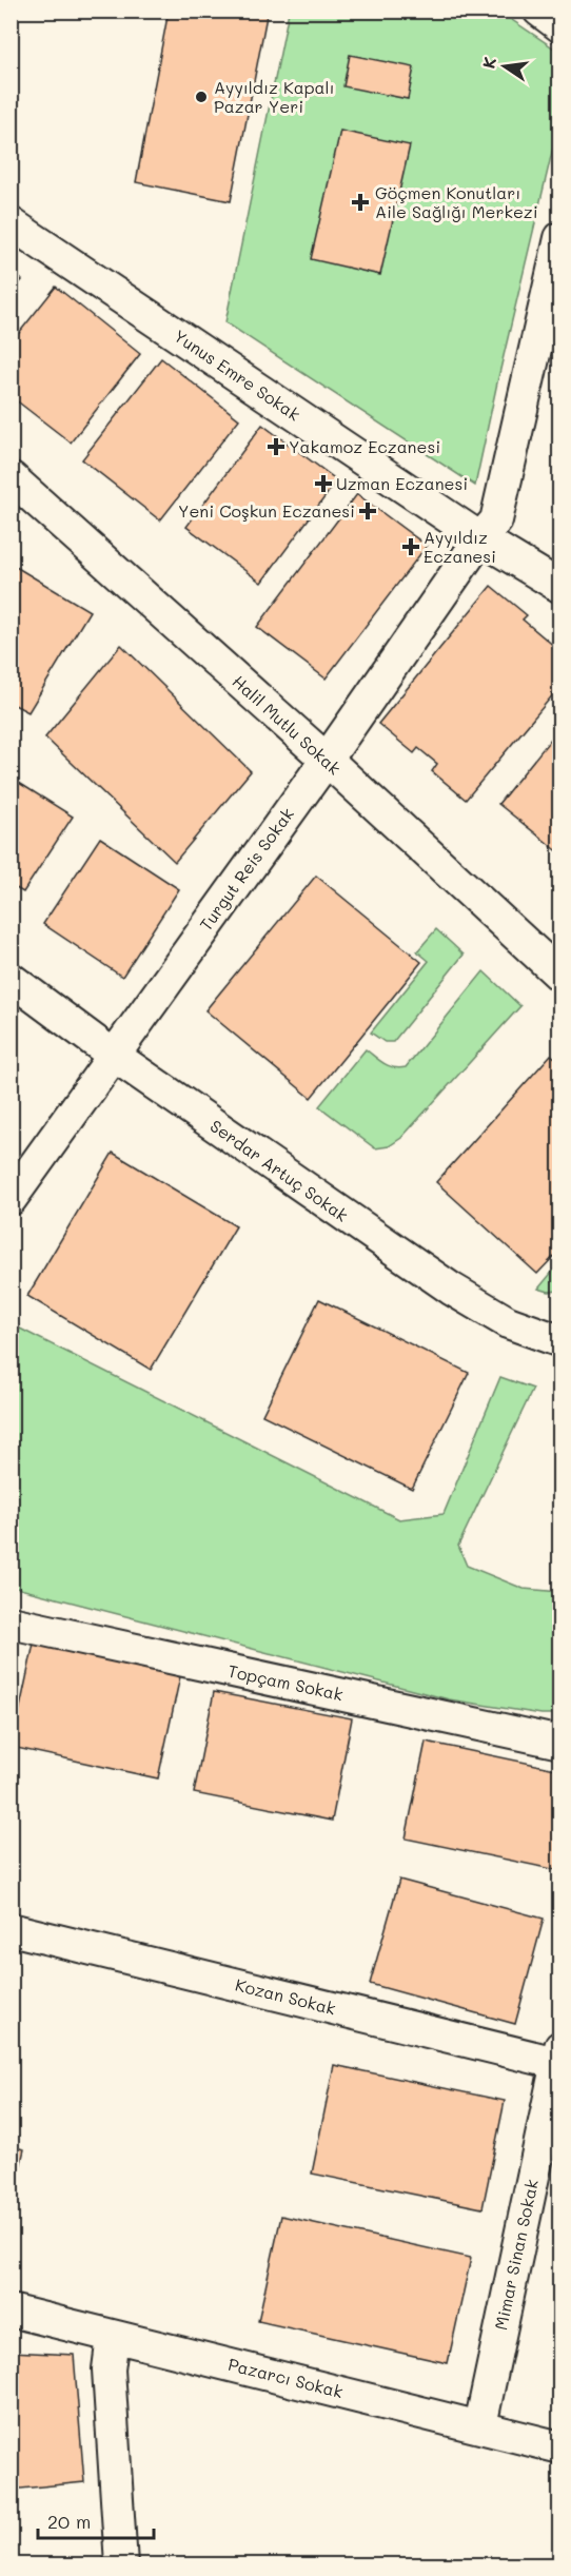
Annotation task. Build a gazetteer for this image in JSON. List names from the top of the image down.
{
  "streets": {
    "street": [
      "Yunus Emre Sokak",
      "Halil Mutlu Sokak",
      "Turgut Reis Sokak",
      "Serdar Artuç Sokak",
      "Topçam Sokak",
      "Kozan Sokak",
      "Mimar Sinan Sokak",
      "Pazarcı Sokak"
    ]
  },
  "crossings": [
    ["Yunus Emre Sokak", "Turgut Reis Sokak"],
    ["Halil Mutlu Sokak", "Turgut Reis Sokak"],
    ["Turgut Reis Sokak", "Serdar Artuç Sokak"],
    ["Kozan Sokak", "Mimar Sinan Sokak"],
    ["Mimar Sinan Sokak", "Pazarcı Sokak"]
  ],
  "places": {
    "other": ["Ayyıldız Kapalı Pazar Yeri"],
    "health": [
      "Göçmen Konutları Aile Sağlığı Merkezi",
      "Yakamoz Eczanesi",
      "Uzman Eczanesi",
      "Yeni Coşkun Eczanesi",
      "Ayyıldız Eczanesi"
    ]
  },
  "scale_bar": "20 m",
  "north": "left"
}
